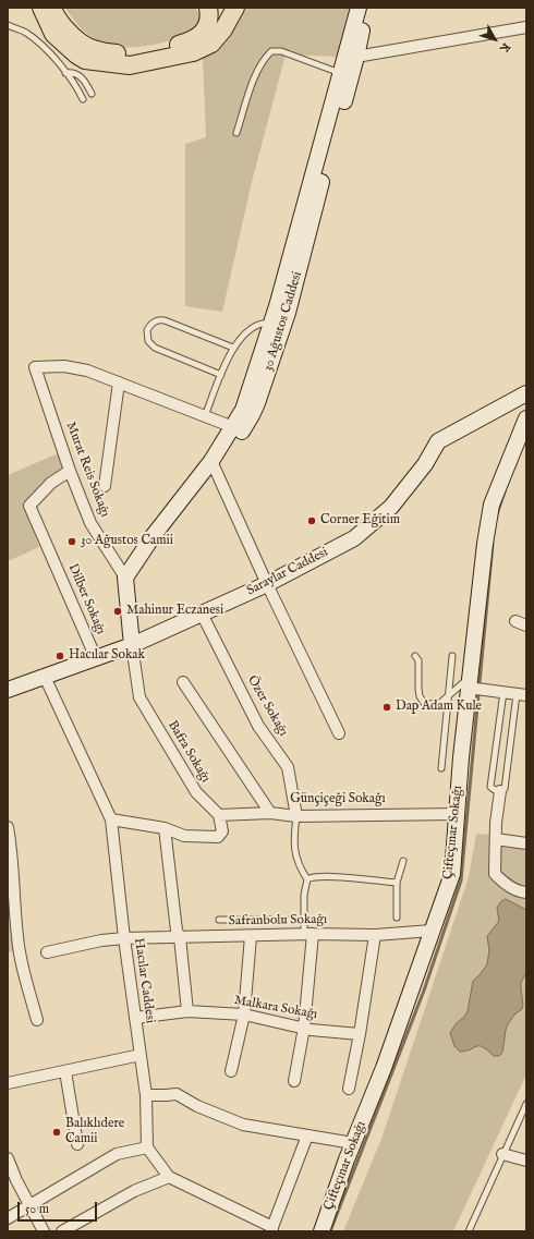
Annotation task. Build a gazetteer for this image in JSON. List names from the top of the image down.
{
  "streets": {
    "street": [
      "30 Ağustos Caddesi",
      "Murat Reis Sokağı",
      "Saraylar Caddesi",
      "Dilber Sokağı",
      "Özer Sokağı",
      "Bafra Sokağı",
      "Günçiçeği Sokağı",
      "Çifteçınar Sokağı",
      "Safranbolu Sokağı",
      "Hacılar Caddesi",
      "Malkara Sokağı"
    ]
  },
  "crossings": [
    ["30 Ağustos Caddesi", "Murat Reis Sokağı"],
    ["Murat Reis Sokağı", "Dilber Sokağı"],
    ["Saraylar Caddesi", "Dilber Sokağı"],
    ["Saraylar Caddesi", "Özer Sokağı"],
    ["Saraylar Caddesi", "Bafra Sokağı"],
    ["Saraylar Caddesi", "Hacılar Caddesi"],
    ["Özer Sokağı", "Günçiçeği Sokağı"],
    ["Bafra Sokağı", "Günçiçeği Sokağı"],
    ["Günçiçeği Sokağı", "Çifteçınar Sokağı"],
    ["Çifteçınar Sokağı", "Safranbolu Sokağı"],
    ["Safranbolu Sokağı", "Hacılar Caddesi"],
    ["Hacılar Caddesi", "Malkara Sokağı"]
  ],
  "places": [
    "Corner Eğitim",
    "30 Ağustos Camii",
    "Mahinur Eczanesi",
    "Hacılar Sokak",
    "Dap Adam Kule",
    "Balıklıdere Camii"
  ],
  "scale_bar": "50 m",
  "north": "bottom right"
}
